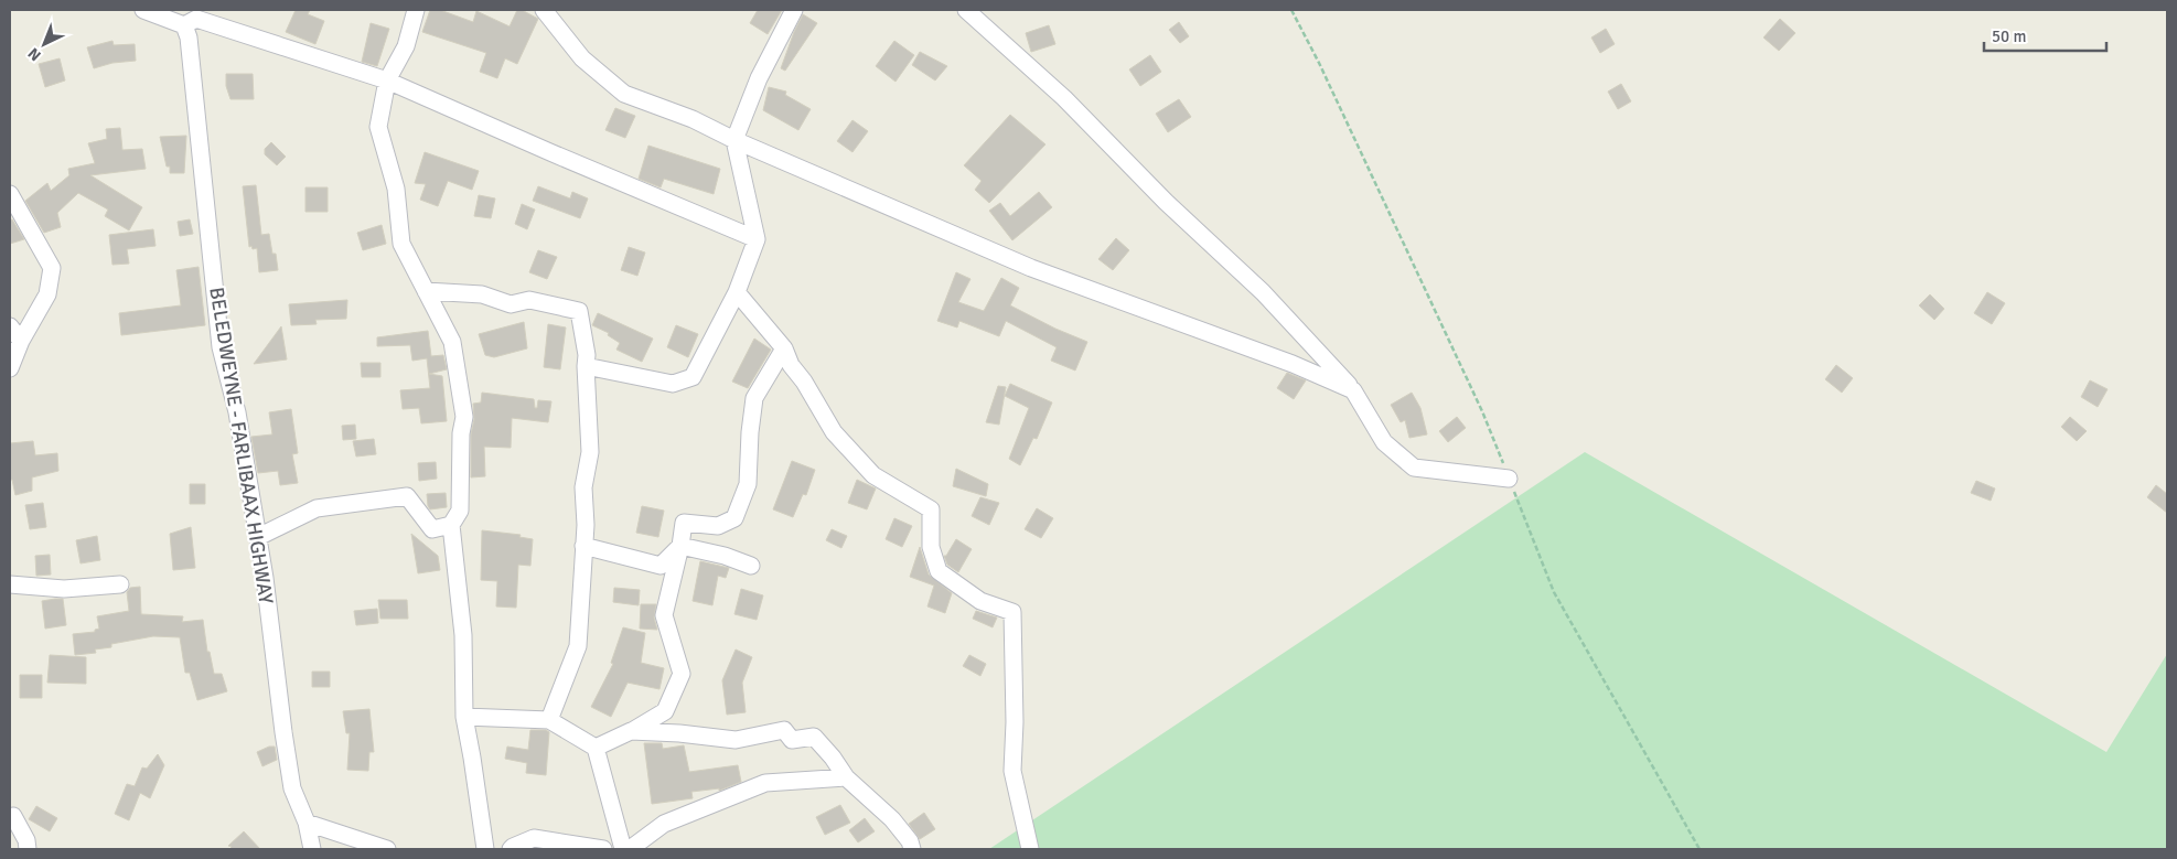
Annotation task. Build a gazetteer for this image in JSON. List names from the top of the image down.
{
  "streets": {
    "street": ["BELEDWEYNE - FARLIBAAX HIGHWAY"]
  },
  "scale_bar": "50 m",
  "north": "bottom left"
}
